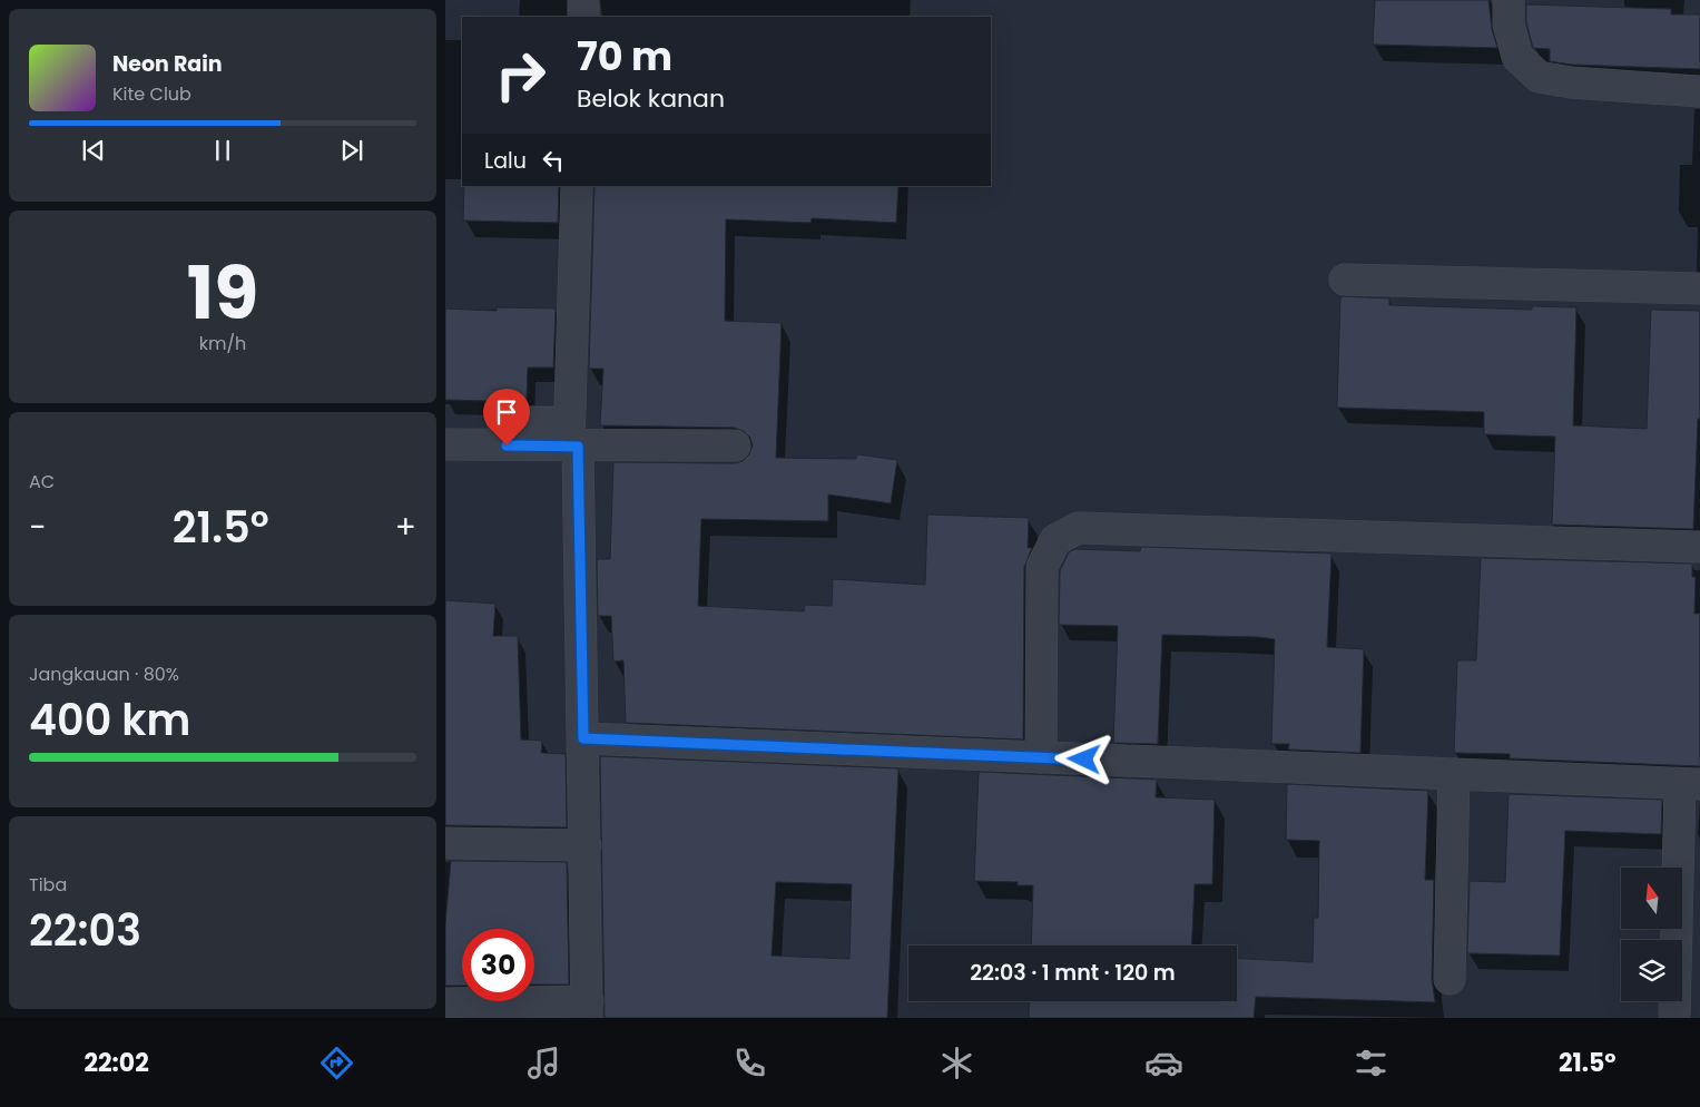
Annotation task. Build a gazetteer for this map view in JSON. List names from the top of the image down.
{
  "north": "top",
  "page": {
    "turn": ["70 m", "Belok kanan"],
    "song": ["Neon Rain", "Kite Club"],
    "then": "Lalu",
    "tile": [
      ["19", "km/h"],
      "AC",
      ["Jangkauan · 80%", "400 km"],
      ["Tiba", "22:03"]
    ],
    "heat": ["−", "21.5°", "+"],
    "limit": "30",
    "trip": "22:03 · 1 mnt · 120 m",
    "tabs": ["22:02", "21.5°"]
  }
}
